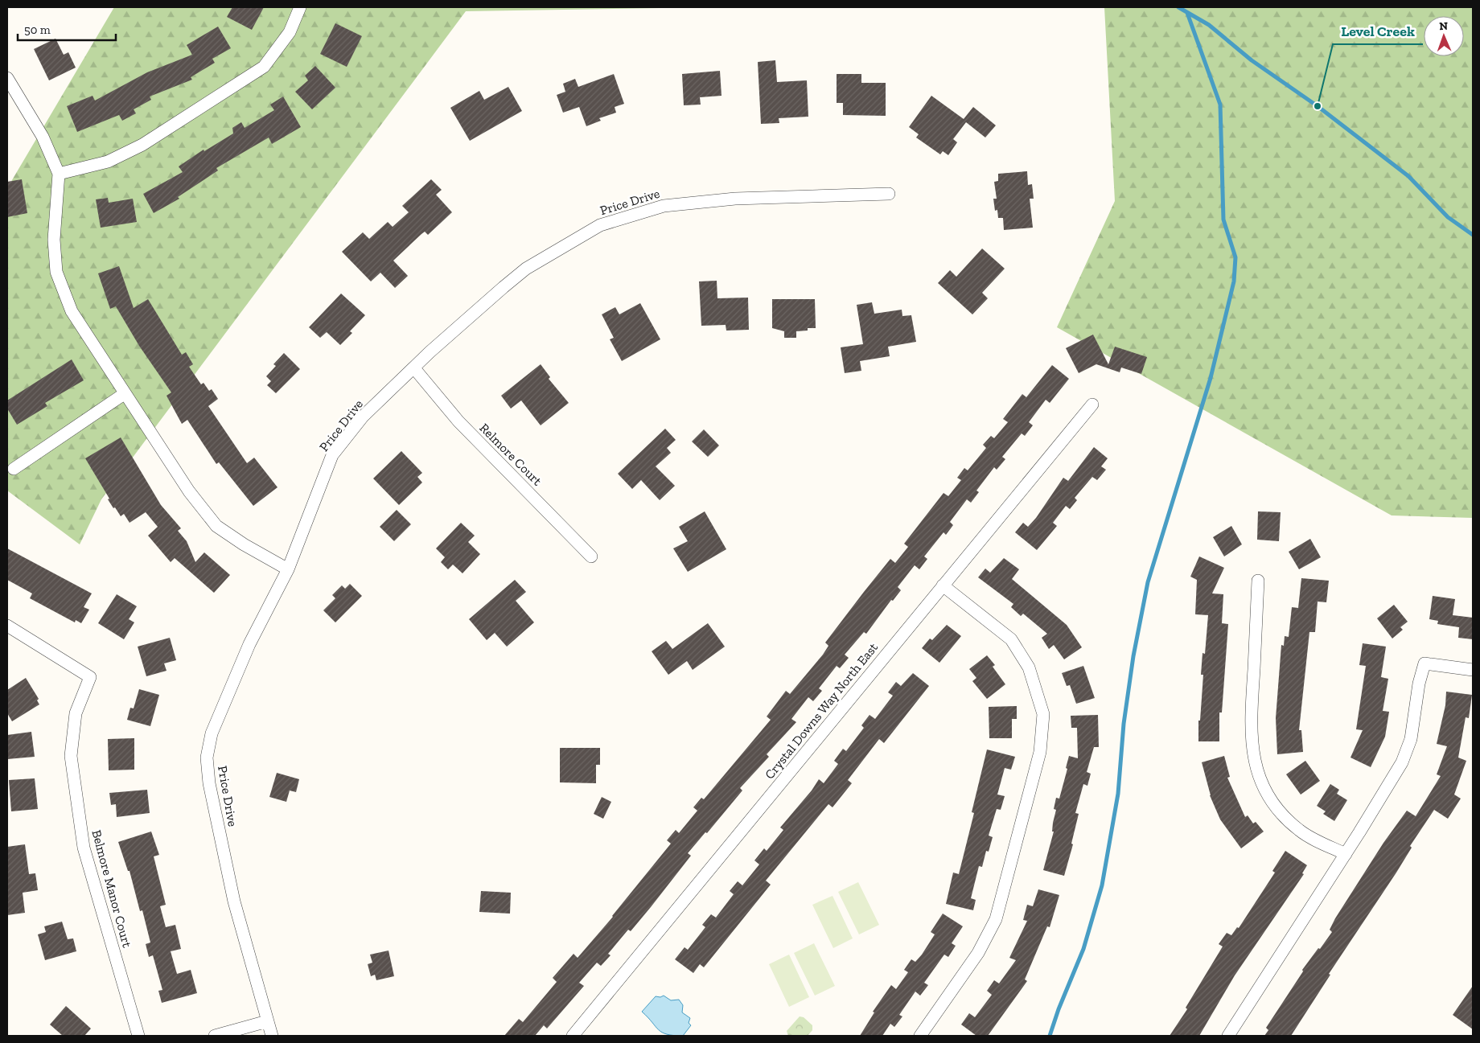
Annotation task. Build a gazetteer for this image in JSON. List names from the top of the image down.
{
  "streets": {
    "street": [
      "Price Drive",
      "Relmore Court",
      "Crystal Downs Way North East",
      "Belmore Manor Court"
    ]
  },
  "crossings": [
    ["Price Drive", "Relmore Court"]
  ],
  "places": ["Level Creek"],
  "scale_bar": "50 m",
  "north": "top"
}
